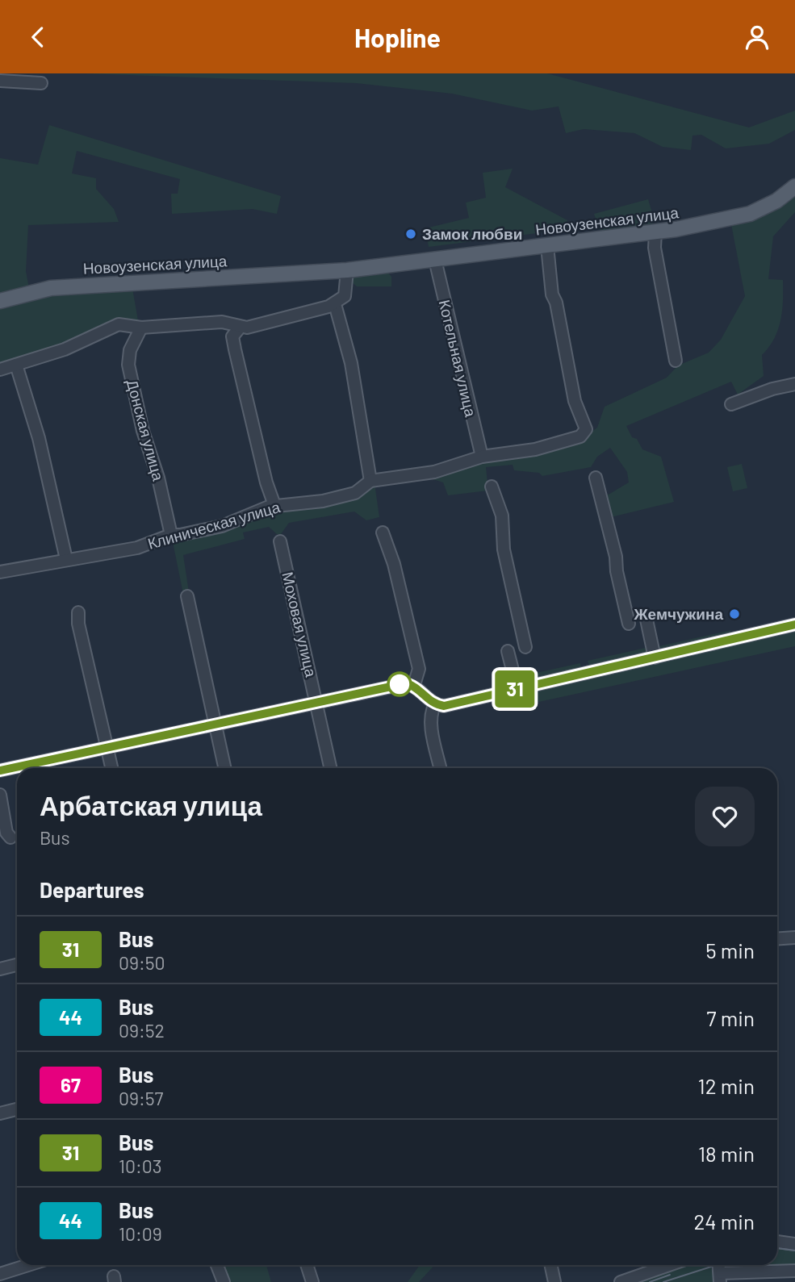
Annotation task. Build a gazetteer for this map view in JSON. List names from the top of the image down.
{
  "streets": {
    "main road": ["Новоузенская улица"],
    "street": [
      "Котельная улица",
      "Донская улица",
      "Клиническая улица",
      "Моховая улица"
    ]
  },
  "crossings": [
    ["Новоузенская улица", "Котельная улица"],
    ["Новоузенская улица", "Клиническая улица"],
    ["Котельная улица", "Клиническая улица"],
    ["Донская улица", "Клиническая улица"]
  ],
  "places": ["Замок любви", "Жемчужина"],
  "lines": ["bus line 31"],
  "page": {
    "header": "Hopline",
    "on_map": "31",
    "heading": [
      ["Арбатская улица", "Bus"],
      "Departures"
    ],
    "list": [
      {
        "mark": "31",
        "name": "Bus",
        "note": "09:50",
        "value": "5 min"
      },
      {
        "mark": "44",
        "name": "Bus",
        "note": "09:52",
        "value": "7 min"
      },
      {
        "mark": "67",
        "name": "Bus",
        "note": "09:57",
        "value": "12 min"
      },
      {
        "mark": "31",
        "name": "Bus",
        "note": "10:03",
        "value": "18 min"
      },
      {
        "mark": "44",
        "name": "Bus",
        "note": "10:09",
        "value": "24 min"
      }
    ]
  }
}
